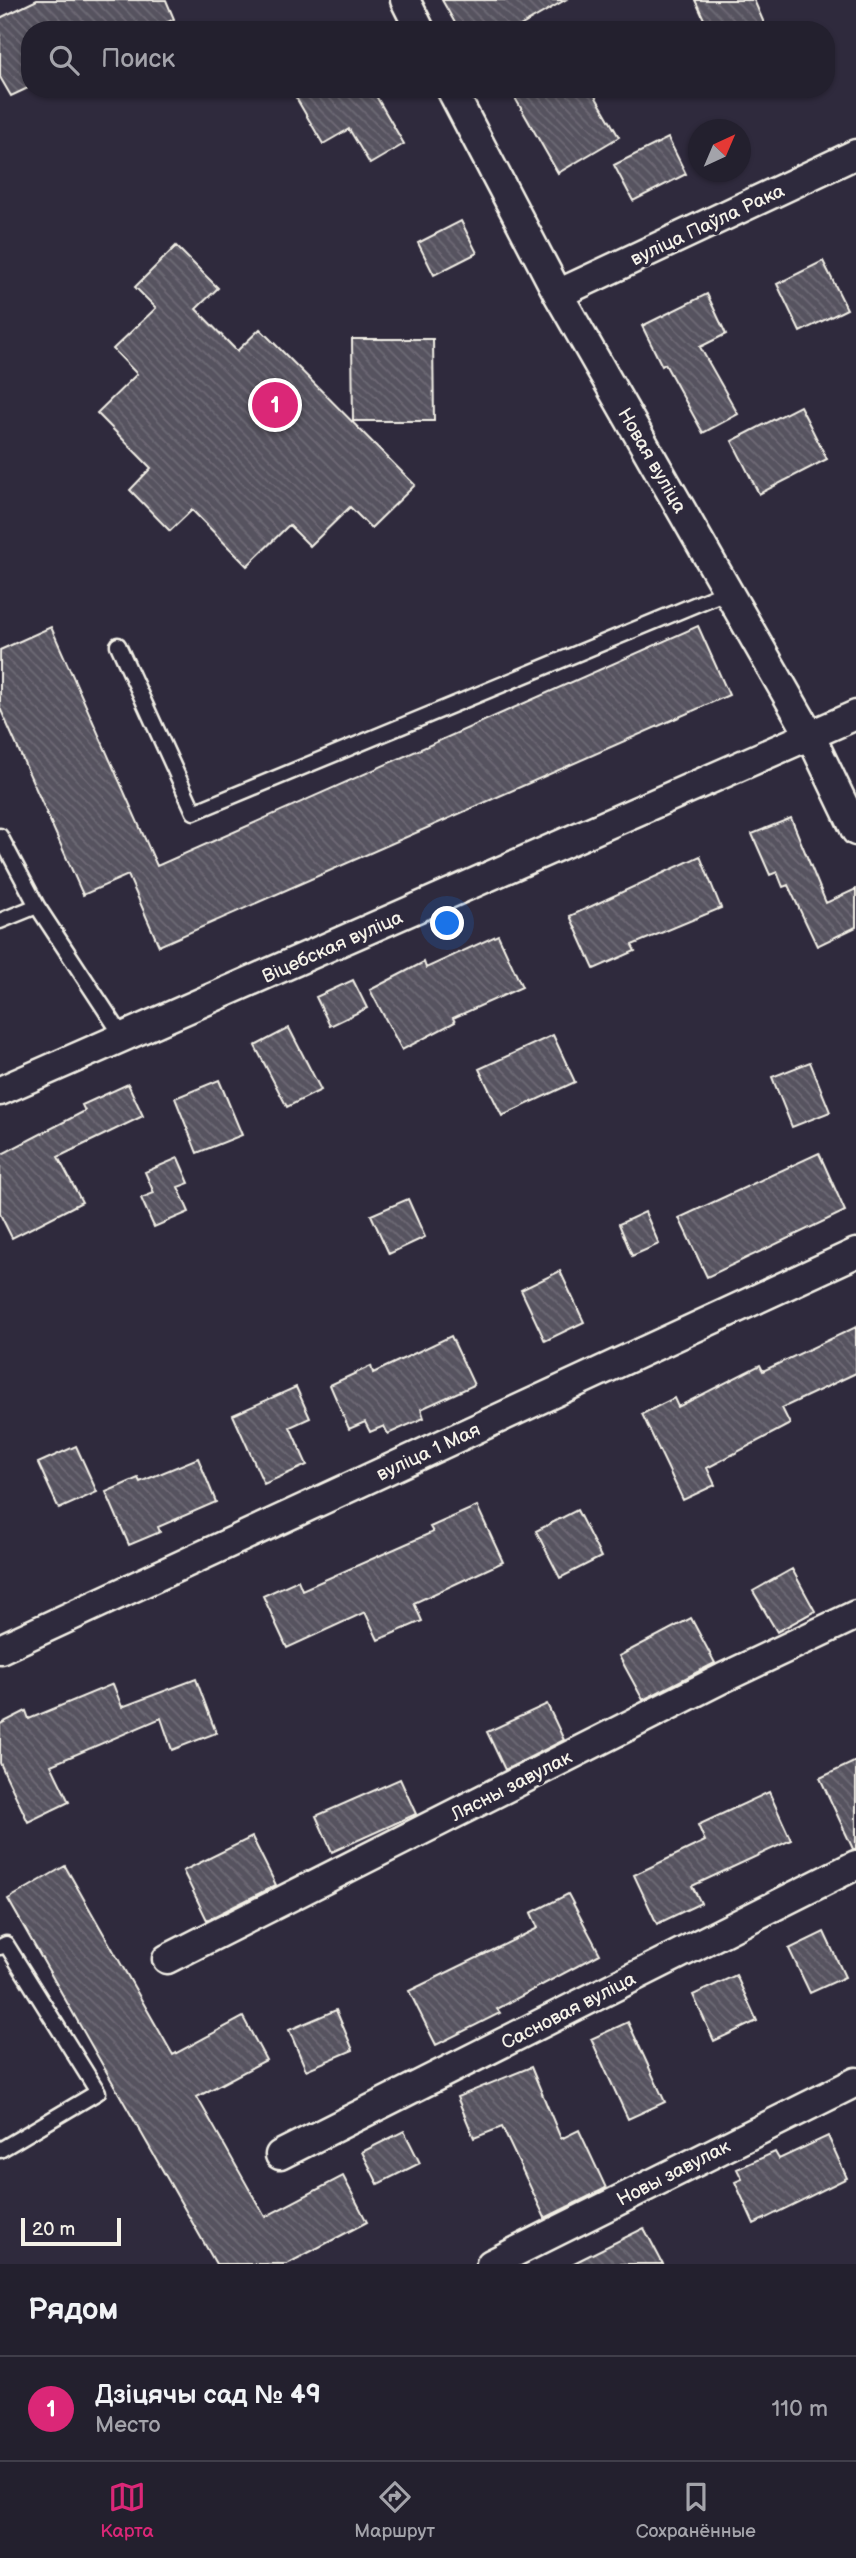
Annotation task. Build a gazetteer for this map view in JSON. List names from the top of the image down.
{
  "streets": {
    "street": [
      "вуліца Паўла Рака",
      "Новая вуліца",
      "Віцебская вуліца",
      "вуліца 1 Мая",
      "Лясны завулак",
      "Сасновая вуліца",
      "Новы завулак"
    ]
  },
  "crossings": [
    ["вуліца Паўла Рака", "Новая вуліца"],
    ["Новая вуліца", "Віцебская вуліца"]
  ],
  "scale_bar": "20 m",
  "north": "top right",
  "page": {
    "search": "Поиск",
    "pins": "1",
    "scale": "20 m",
    "heading": "Рядом",
    "list": [
      {
        "mark": "1",
        "name": "Дзіцячы сад № 49",
        "note": "Место",
        "value": "110 m"
      }
    ],
    "nav": ["Карта", "Маршрут", "Сохранённые"]
  }
}
